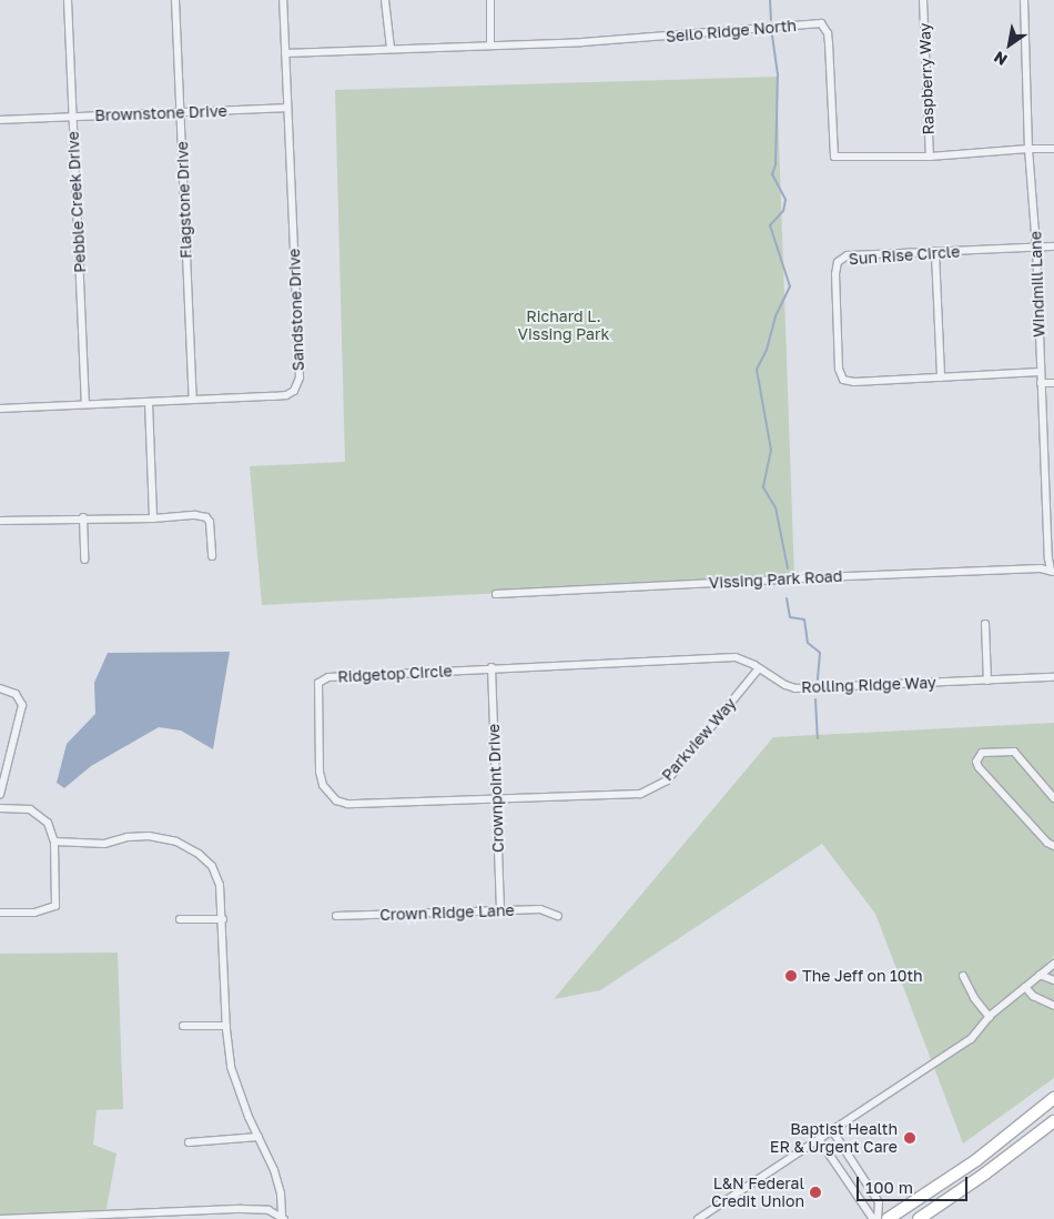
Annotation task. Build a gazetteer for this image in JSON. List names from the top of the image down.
{
  "streets": {
    "street": [
      "Seilo Ridge North",
      "Raspberry Way",
      "Brownstone Drive",
      "Flagstone Drive",
      "Pebble Creek Drive",
      "Sun Rise Circle",
      "Windmill Lane",
      "Sandstone Drive",
      "Vissing Park Road",
      "Ridgetop Circle",
      "Rolling Ridge Way",
      "Parkview Way",
      "Crownpoint Drive",
      "Crown Ridge Lane"
    ]
  },
  "crossings": [
    ["Seilo Ridge North", "Raspberry Way"],
    ["Seilo Ridge North", "Windmill Lane"],
    ["Seilo Ridge North", "Sandstone Drive"],
    ["Brownstone Drive", "Flagstone Drive"],
    ["Brownstone Drive", "Pebble Creek Drive"],
    ["Brownstone Drive", "Sandstone Drive"],
    ["Flagstone Drive", "Sandstone Drive"],
    ["Pebble Creek Drive", "Sandstone Drive"],
    ["Sun Rise Circle", "Windmill Lane"],
    ["Windmill Lane", "Vissing Park Road"],
    ["Ridgetop Circle", "Rolling Ridge Way"],
    ["Ridgetop Circle", "Parkview Way"],
    ["Ridgetop Circle", "Crownpoint Drive"],
    ["Rolling Ridge Way", "Parkview Way"],
    ["Rolling Ridge Way", "Crownpoint Drive"],
    ["Parkview Way", "Crownpoint Drive"],
    ["Crownpoint Drive", "Crown Ridge Lane"]
  ],
  "parks": ["Richard L. Vissing Park"],
  "places": ["The Jeff on 10th", "Baptist Health ER & Urgent Care", "L&N Federal Credit Union"],
  "scale_bar": "100 m",
  "north": "bottom left"
}
